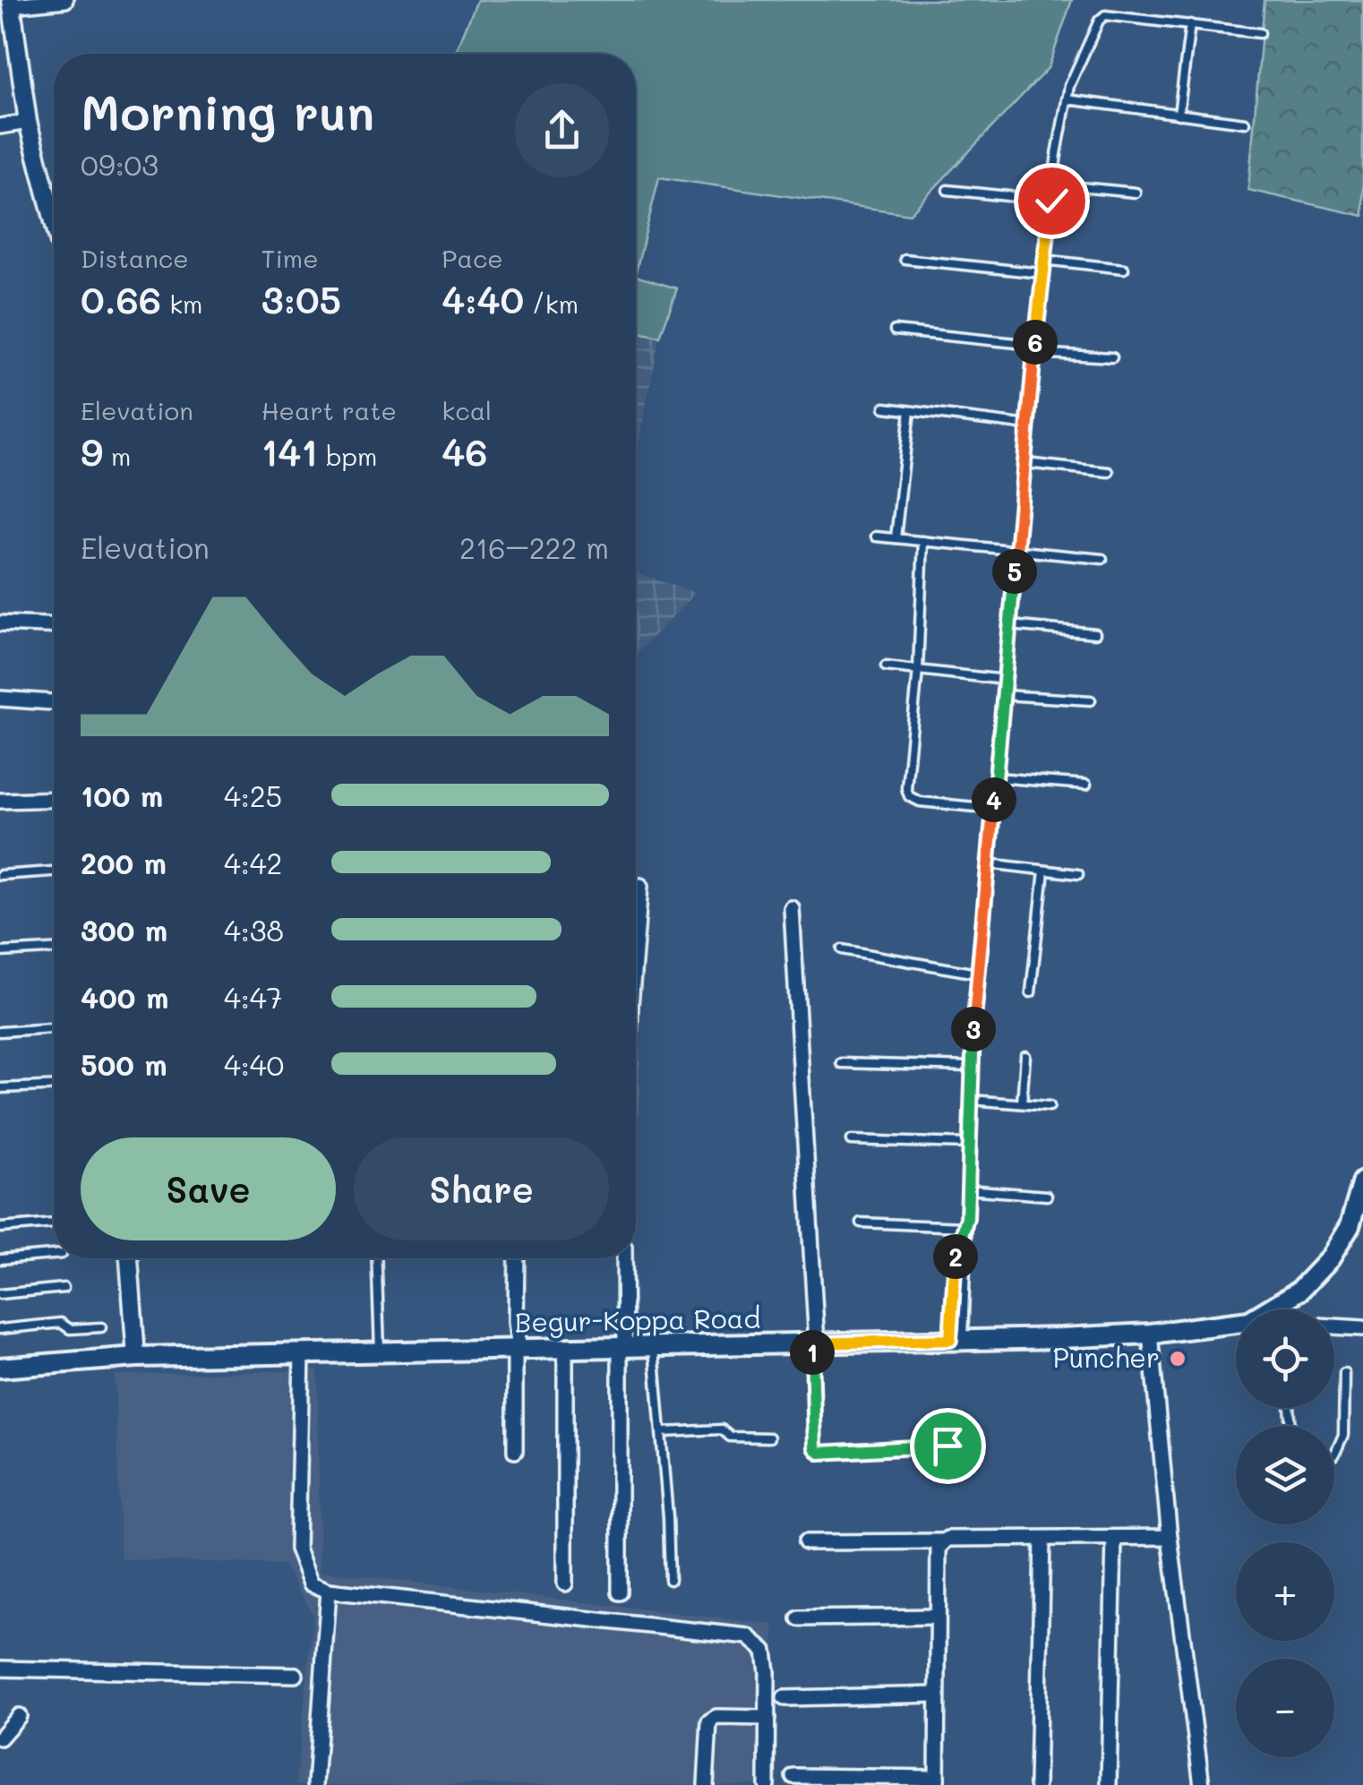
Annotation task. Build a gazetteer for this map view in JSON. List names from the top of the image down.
{
  "streets": {
    "main road": ["Begur-Koppa Road"]
  },
  "places": ["Puncher"],
  "page": {
    "heading": ["Morning run", "09:03"],
    "stats": [
      ["Distance", "0.66 km"],
      ["Time", "3:05"],
      ["Pace", "4:40 /km"],
      ["Elevation", "9 m"],
      ["Heart rate", "141 bpm"],
      ["kcal", "46"]
    ],
    "pins": [
      "6",
      "5",
      "4",
      "3",
      "2",
      "1"
    ],
    "chart": ["Elevation", "216–222 m"],
    "list": [
      {
        "name": "100 m",
        "note": "4:25"
      },
      {
        "name": "200 m",
        "note": "4:42"
      },
      {
        "name": "300 m",
        "note": "4:38"
      },
      {
        "name": "400 m",
        "note": "4:47"
      },
      {
        "name": "500 m",
        "note": "4:40"
      }
    ],
    "buttons": ["Save", "Share"],
    "map_buttons": ["+", "−"]
  }
}
